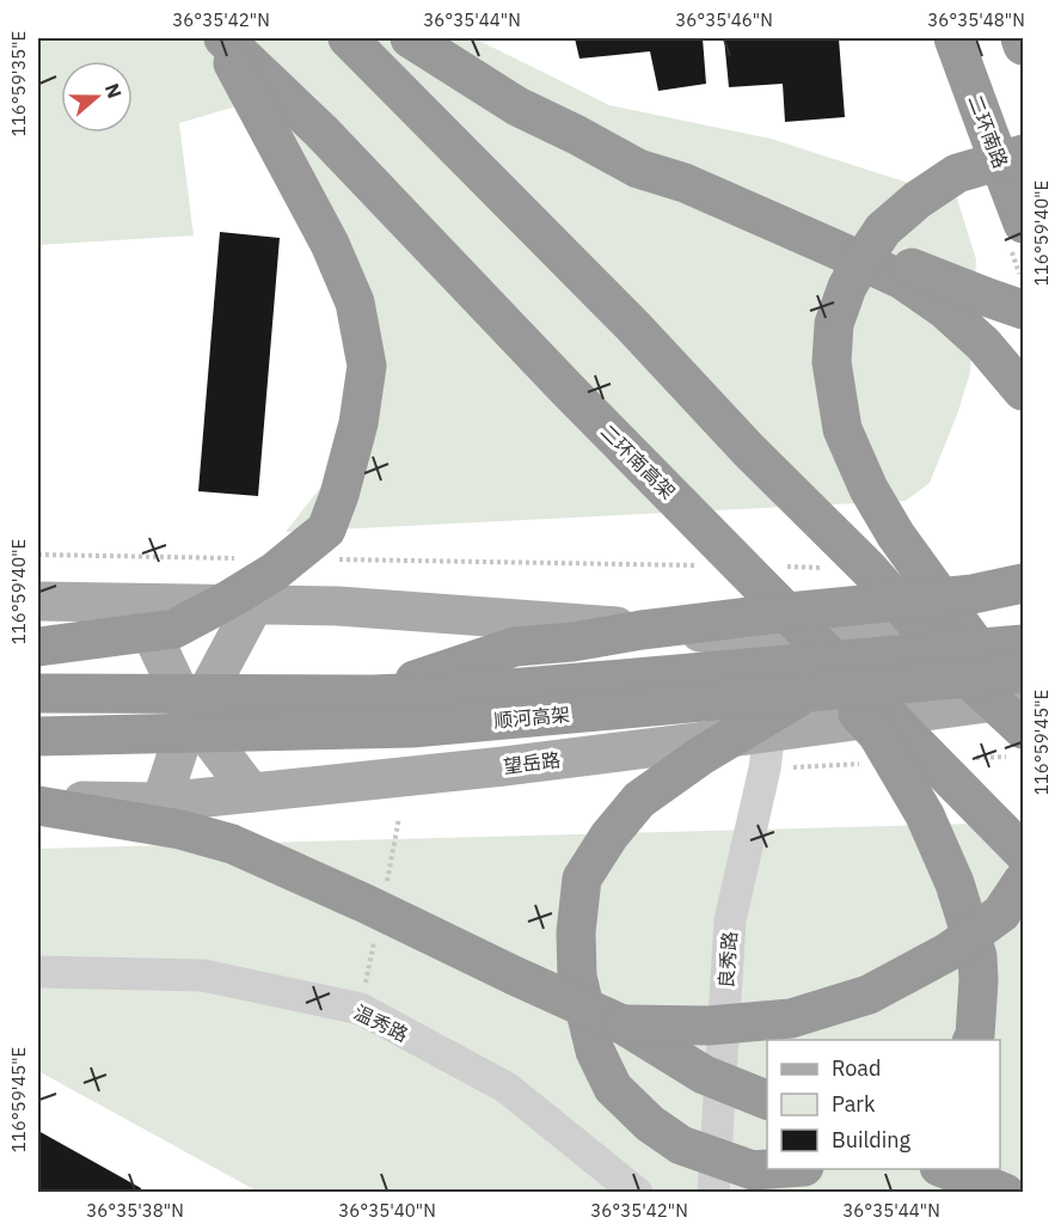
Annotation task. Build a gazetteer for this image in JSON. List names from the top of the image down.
{
  "streets": {
    "highway": ["二环南路", "二环南高架", "顺河高架"],
    "main road": ["望岳路"],
    "street": ["良秀路", "温秀路"]
  },
  "crossings": [
    ["望岳路", "良秀路"]
  ],
  "legend": ["Road", "Park", "Building"],
  "north": "right",
  "coordinates": [
    "36°35'42\"N",
    "36°35'44\"N",
    "36°35'46\"N",
    "36°35'48\"N",
    "116°59'35\"E",
    "116°59'40\"E",
    "116°59'45\"E",
    "36°35'38\"N",
    "36°35'40\"N"
  ]
}
